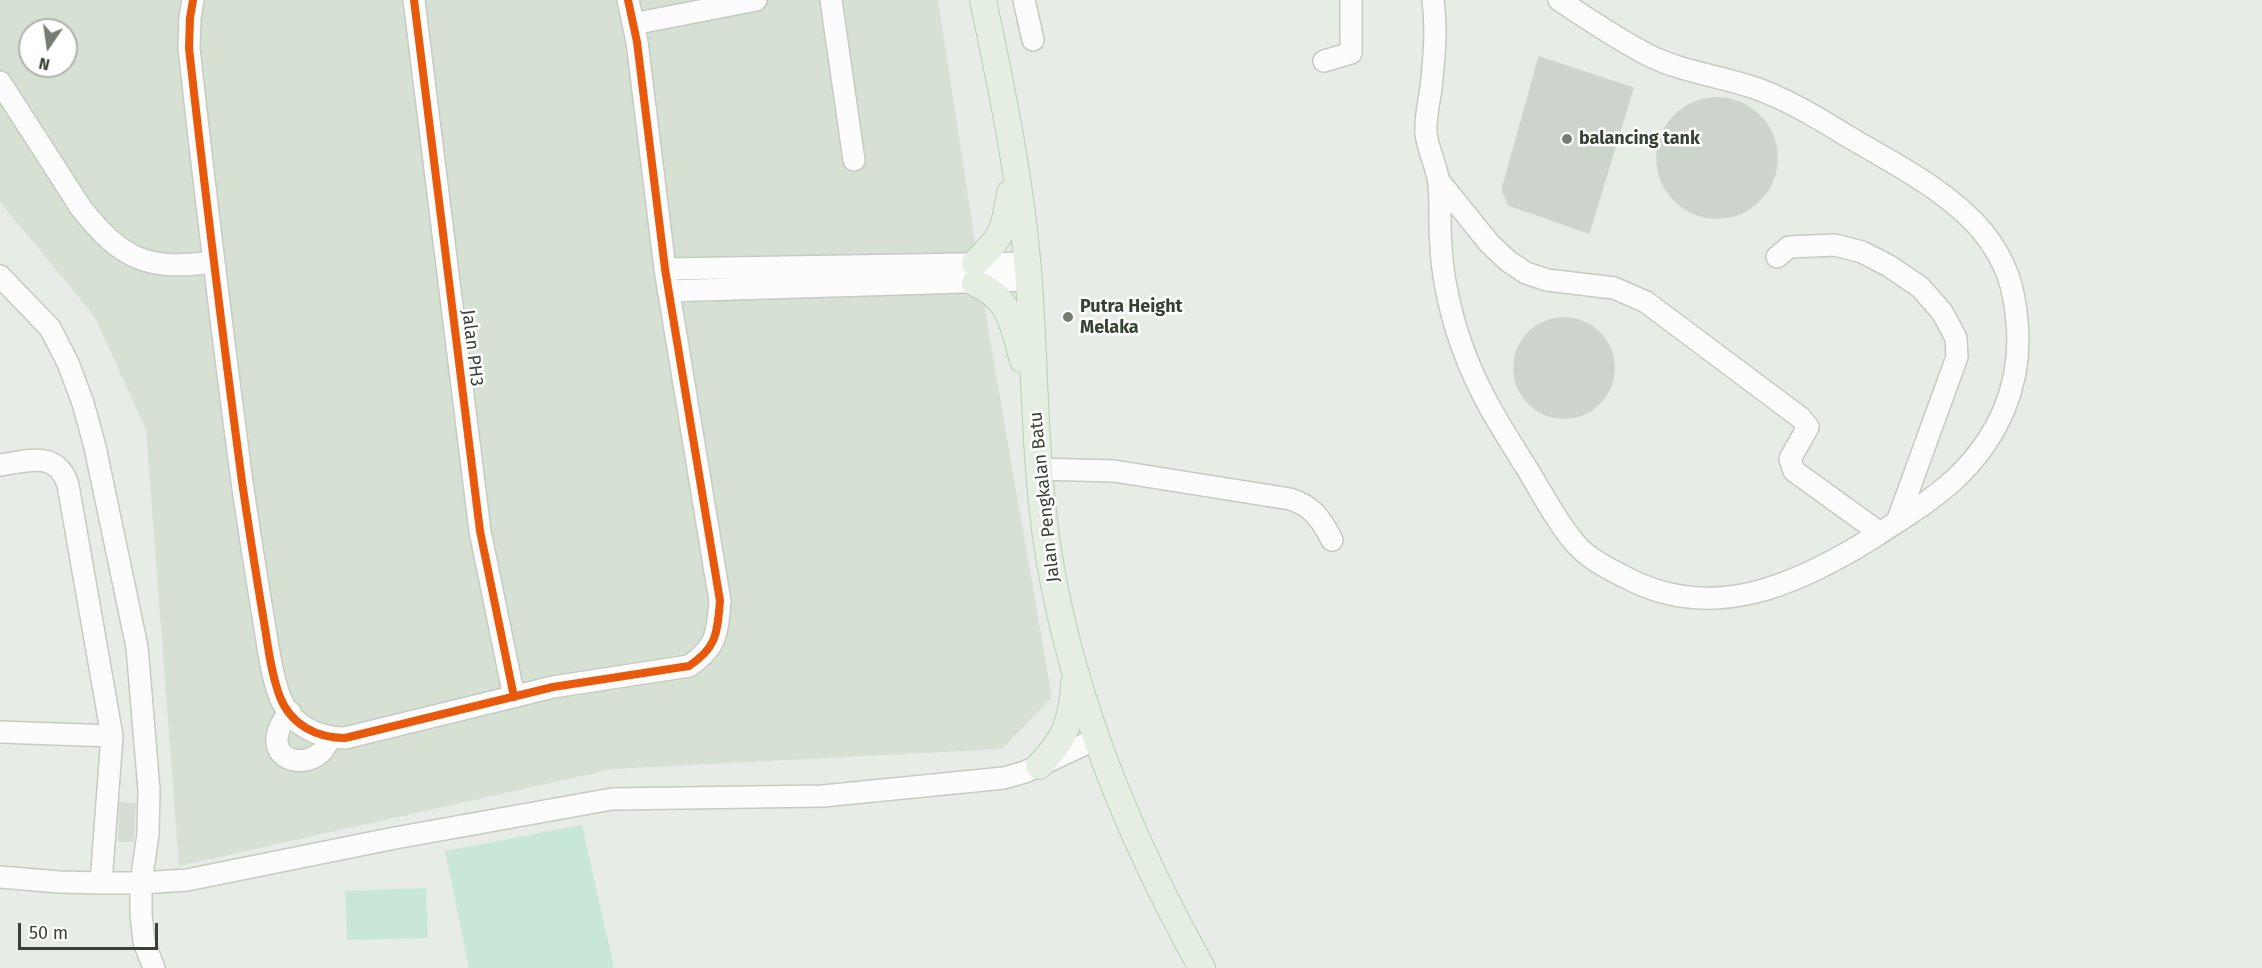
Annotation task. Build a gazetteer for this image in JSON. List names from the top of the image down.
{
  "streets": {
    "main road": ["Jalan Pengkalan Batu"],
    "street": ["Jalan PH3"]
  },
  "places": ["balancing tank", "Putra Height Melaka"],
  "scale_bar": "50 m",
  "north": "bottom"
}
